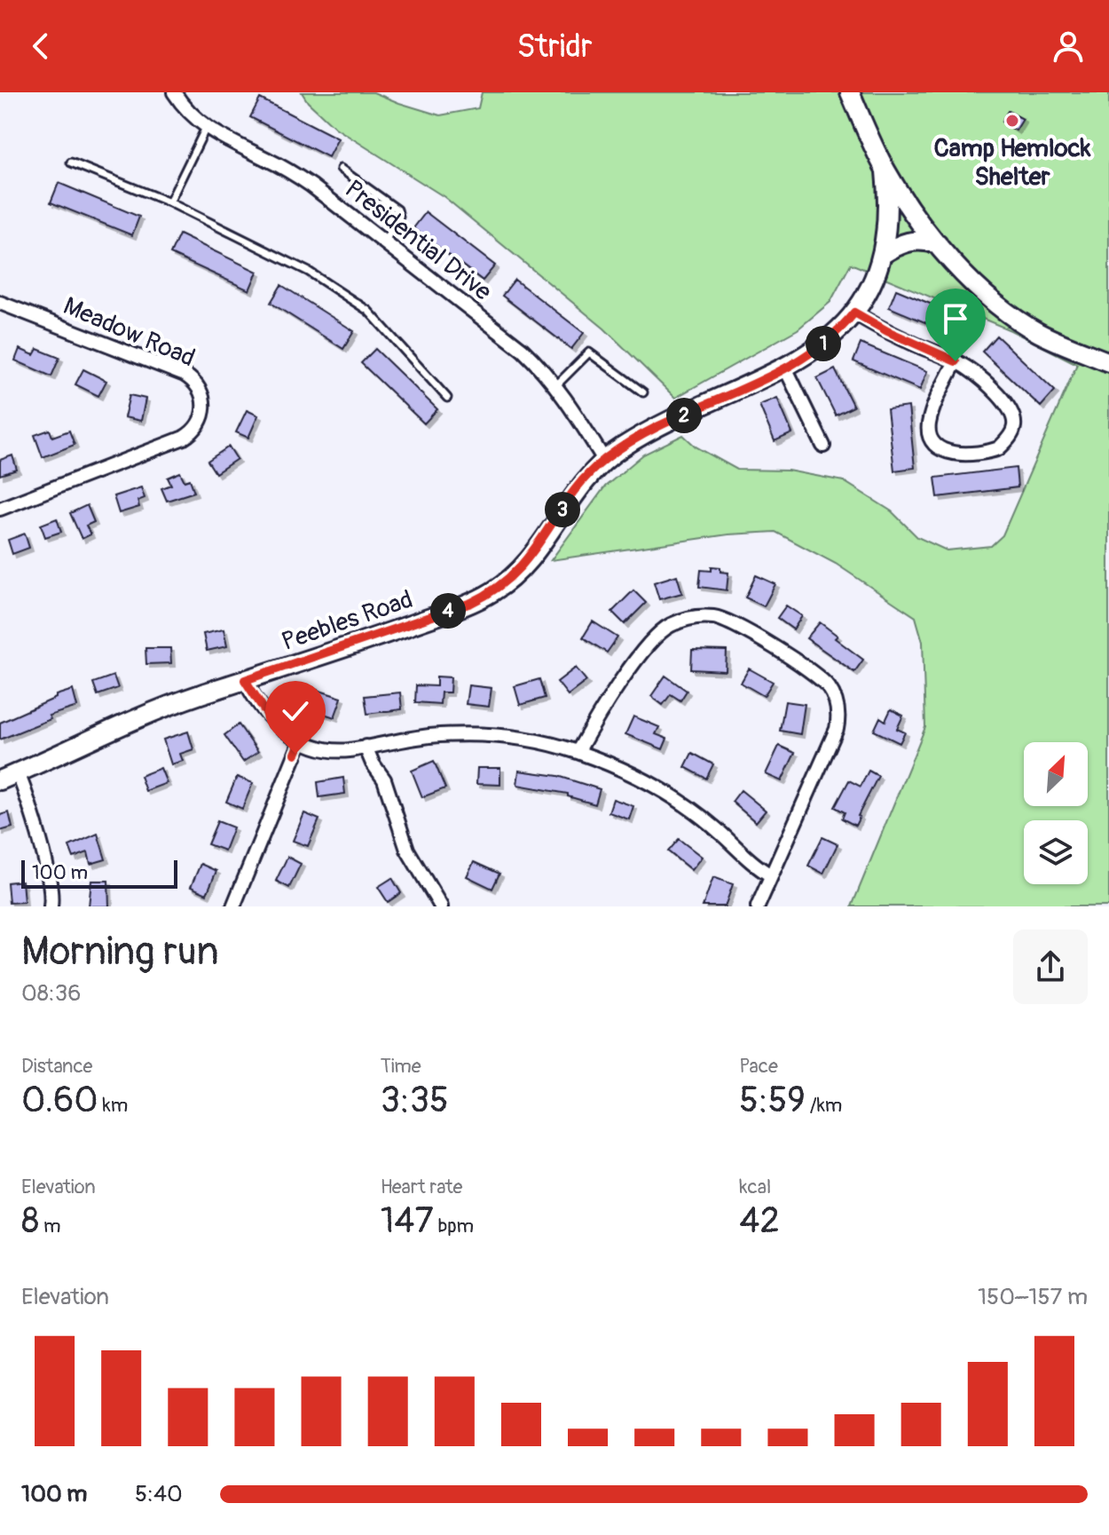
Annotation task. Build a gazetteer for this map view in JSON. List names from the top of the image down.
{
  "streets": {
    "street": ["Presidential Drive", "Meadow Road", "Peebles Road"]
  },
  "crossings": [
    ["Presidential Drive", "Peebles Road"]
  ],
  "places": ["Camp Hemlock Shelter"],
  "scale_bar": "100 m",
  "north": "top right",
  "page": {
    "header": "Stridr",
    "pins": [
      "1",
      "2",
      "3",
      "4"
    ],
    "scale": "100 m",
    "heading": ["Morning run", "08:36"],
    "stats": [
      ["Distance", "0.60 km"],
      ["Time", "3:35"],
      ["Pace", "5:59 /km"],
      ["Elevation", "8 m"],
      ["Heart rate", "147 bpm"],
      ["kcal", "42"]
    ],
    "chart": ["Elevation", "150–157 m"],
    "list": [
      {
        "name": "100 m",
        "note": "5:40"
      }
    ]
  }
}
